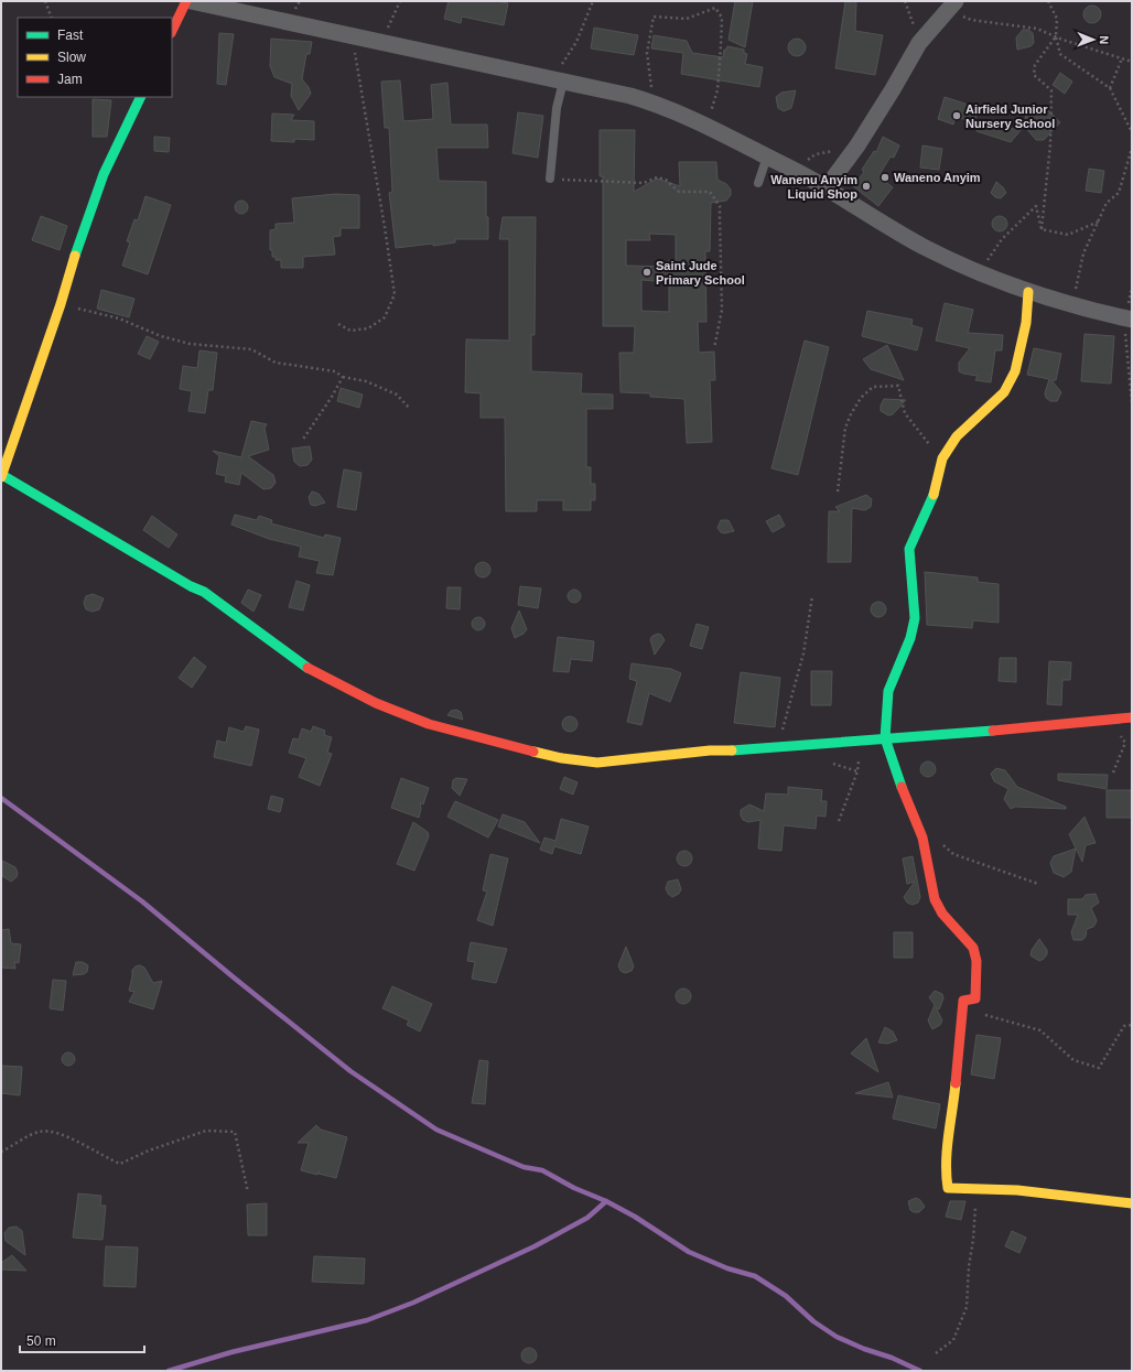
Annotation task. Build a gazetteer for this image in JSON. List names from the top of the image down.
{
  "places": [
    "Airfield Junior Nursery School",
    "Waneno Anyim",
    "Wanenu Anyim Liquid Shop",
    "Saint Jude Primary School"
  ],
  "legend": ["Fast", "Slow", "Jam"],
  "scale_bar": "50 m",
  "north": "right"
}
